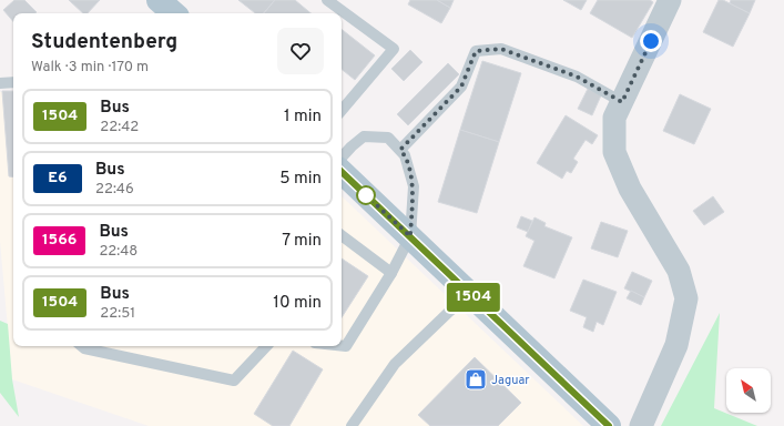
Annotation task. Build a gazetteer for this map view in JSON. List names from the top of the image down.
{
  "places": {
    "shop": ["Jaguar"]
  },
  "lines": ["bus line 1504"],
  "north": "top left",
  "page": {
    "on_map": "1504",
    "heading": ["Studentenberg", "Walk · 3 min · 170 m"],
    "list": [
      {
        "mark": "1504",
        "name": "Bus",
        "note": "22:42",
        "value": "1 min"
      },
      {
        "mark": "E6",
        "name": "Bus",
        "note": "22:46",
        "value": "5 min"
      },
      {
        "mark": "1566",
        "name": "Bus",
        "note": "22:48",
        "value": "7 min"
      },
      {
        "mark": "1504",
        "name": "Bus",
        "note": "22:51",
        "value": "10 min"
      }
    ]
  }
}
